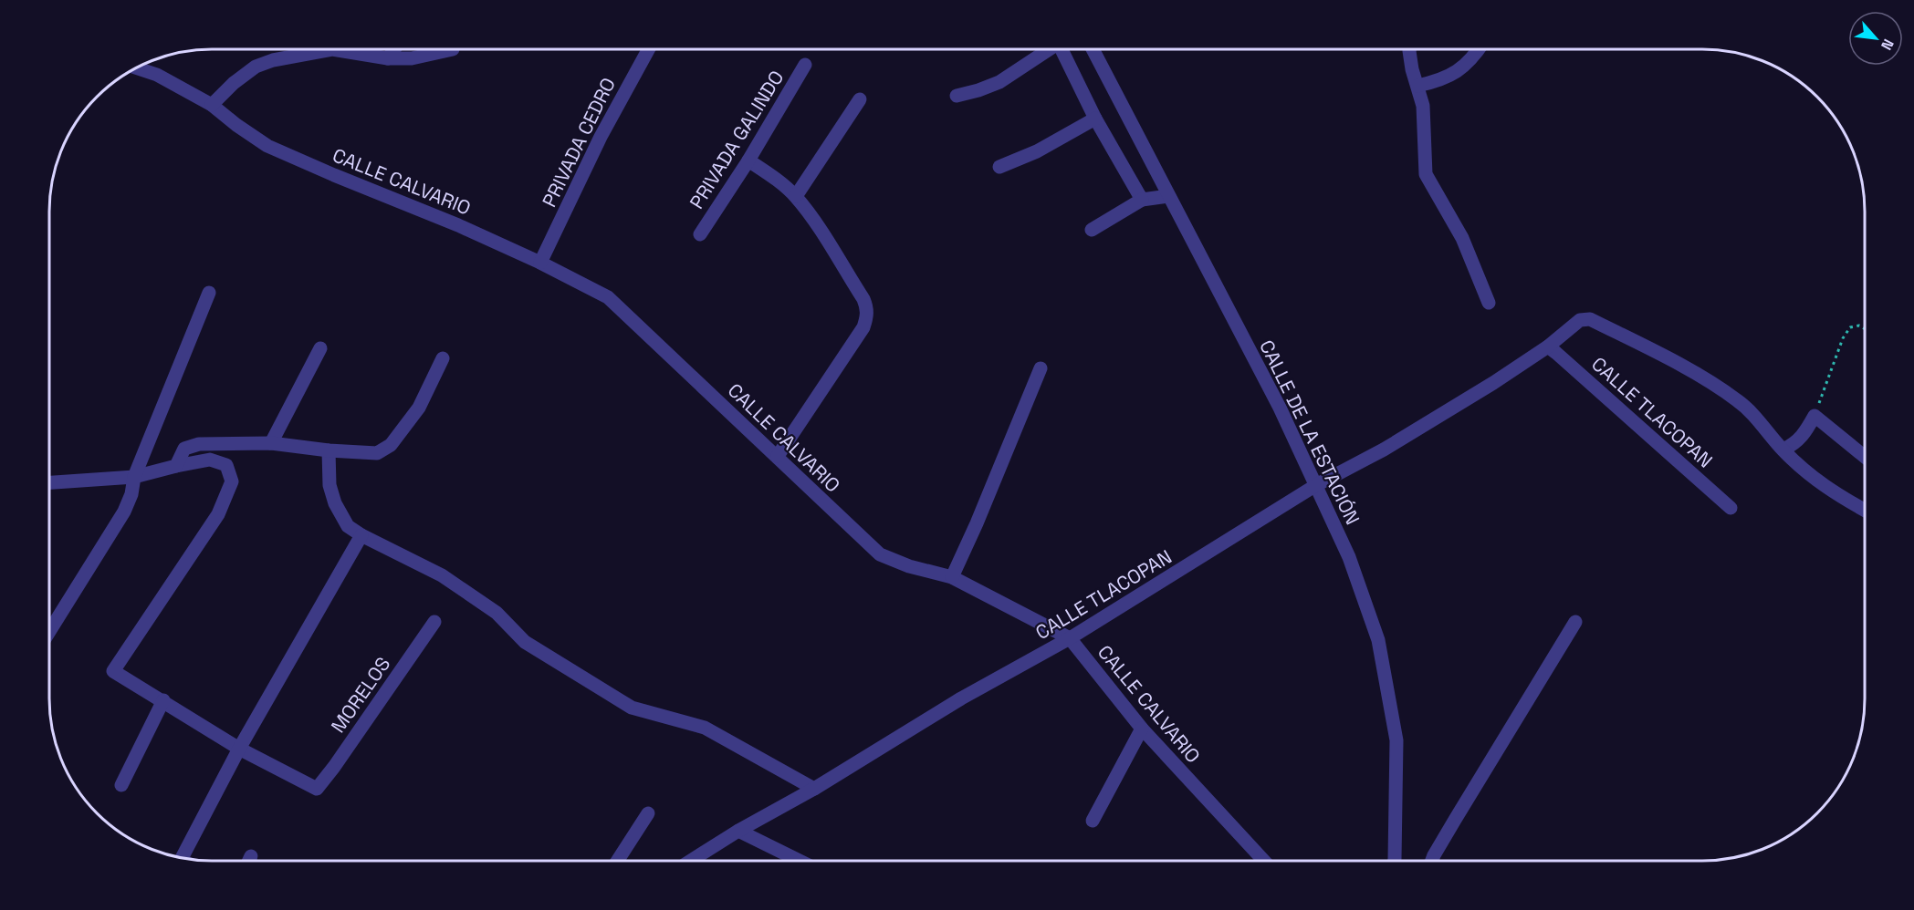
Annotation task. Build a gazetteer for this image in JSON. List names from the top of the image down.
{
  "streets": {
    "street": [
      "PRIVADA GALINDO",
      "PRIVADA CEDRO",
      "CALLE CALVARIO",
      "CALLE TLACOPAN",
      "CALLE DE LA ESTACIÓN",
      "MORELOS"
    ]
  },
  "crossings": [
    ["PRIVADA CEDRO", "CALLE CALVARIO"],
    ["CALLE CALVARIO", "CALLE TLACOPAN"],
    ["CALLE TLACOPAN", "CALLE DE LA ESTACIÓN"]
  ],
  "north": "bottom right"
}
